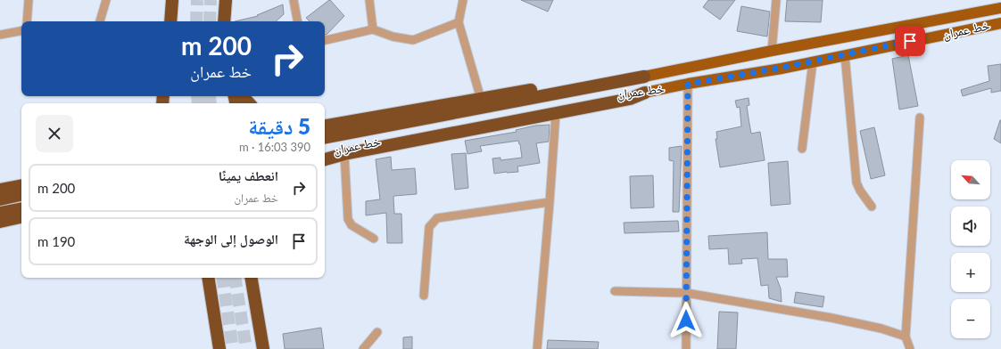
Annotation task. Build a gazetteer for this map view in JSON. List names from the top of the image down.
{
  "streets": {
    "highway": ["خط عمران"]
  },
  "north": "top left",
  "page": {
    "turn": ["200 m", "خط عمران"],
    "heading": ["5 دقيقة", "390 m · 16:03"],
    "map_buttons": ["+", "−"],
    "list": [
      {
        "name": "انعطف يمينًا",
        "note": "خط عمران",
        "value": "200 m"
      },
      {
        "name": "الوصول إلى الوجهة",
        "value": "190 m"
      }
    ]
  }
}
